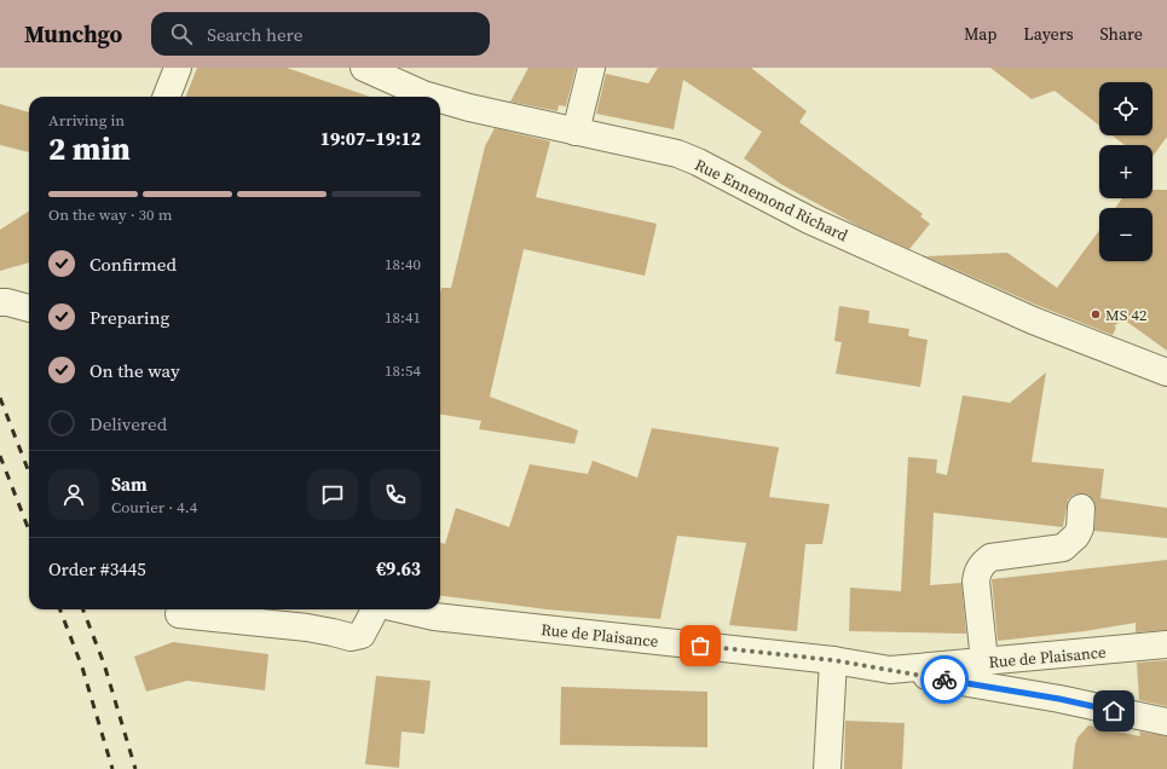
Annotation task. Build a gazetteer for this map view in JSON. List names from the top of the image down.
{
  "streets": {
    "street": ["Rue Ennemond Richard", "Rue de Plaisance"]
  },
  "places": ["MS 42"],
  "page": {
    "header": "Munchgo",
    "search": "Search here",
    "nav": ["Map", "Layers", "Share"],
    "map_buttons": ["+", "−"],
    "heading": ["2 min", "Arriving in", "19:07–19:12"],
    "panel": [
      "Sam",
      "Courier · 4.4",
      "Order #3445",
      "€9.63"
    ],
    "bar": "On the way · 30 m",
    "list": [
      ["Confirmed", "18:40"],
      ["Preparing", "18:41"],
      ["On the way", "18:54"],
      "Delivered"
    ]
  }
}
